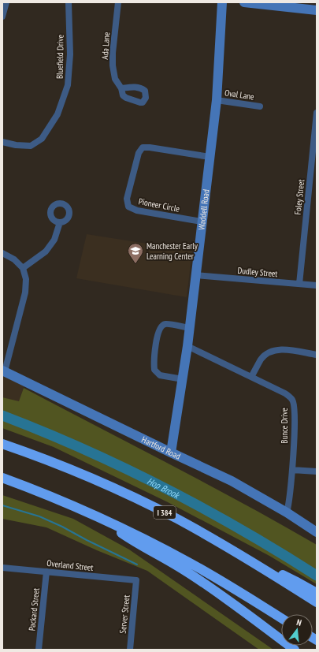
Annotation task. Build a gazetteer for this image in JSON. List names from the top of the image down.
{
  "streets": {
    "highway": ["I 384"],
    "street": [
      "Ada Lane",
      "Bluefield Drive",
      "Oval Lane",
      "Foley Street",
      "Pioneer Circle",
      "Waddell Road",
      "Dudley Street",
      "Bunce Drive",
      "Hartford Road",
      "Overland Street",
      "Packard Street",
      "Server Street"
    ]
  },
  "crossings": [
    ["Oval Lane", "Waddell Road"],
    ["Foley Street", "Dudley Street"],
    ["Pioneer Circle", "Waddell Road"],
    ["Waddell Road", "Dudley Street"],
    ["Waddell Road", "Bunce Drive"],
    ["Waddell Road", "Hartford Road"],
    ["Bunce Drive", "Hartford Road"],
    ["Overland Street", "Packard Street"],
    ["Overland Street", "Server Street"]
  ],
  "water": ["Hop Brook"],
  "places": {
    "school or university": ["Manchester Early Learning Center"]
  },
  "north": "top"
}
